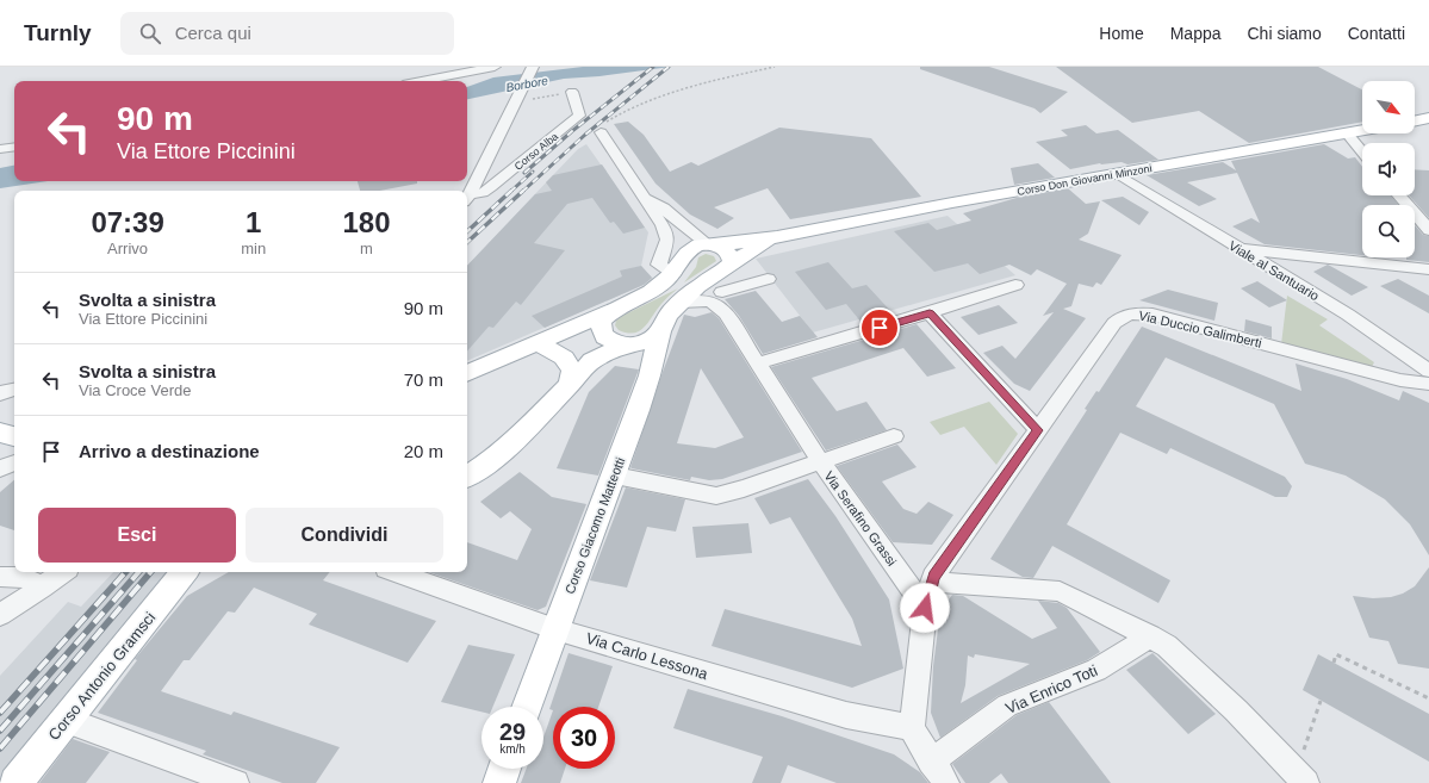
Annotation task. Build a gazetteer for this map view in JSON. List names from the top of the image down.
{
  "streets": {
    "main road": ["Corso Don Giovanni Minzoni", "Corso Giacomo Matteotti", "Corso Antonio Gramsci"],
    "street": [
      "Corso Alba",
      "Viale al Santuario",
      "Via Duccio Galimberti",
      "Via Serafino Grassi",
      "Via Carlo Lessona",
      "Via Enrico Toti"
    ]
  },
  "crossings": [
    ["Corso Don Giovanni Minzoni", "Viale al Santuario"],
    ["Corso Don Giovanni Minzoni", "Via Serafino Grassi"],
    ["Corso Don Giovanni Minzoni", "Corso Giacomo Matteotti"],
    ["Via Duccio Galimberti", "Via Serafino Grassi"],
    ["Corso Giacomo Matteotti", "Via Carlo Lessona"]
  ],
  "water": ["Borbore"],
  "north": "bottom right",
  "page": {
    "header": "Turnly",
    "search": "Cerca qui",
    "nav": [
      "Home",
      "Mappa",
      "Chi siamo",
      "Contatti"
    ],
    "turn": ["90 m", "Via Ettore Piccinini"],
    "eta": [
      "07:39",
      "Arrivo",
      "1",
      "min",
      "180",
      "m"
    ],
    "list": [
      {
        "name": "Svolta a sinistra",
        "note": "Via Ettore Piccinini",
        "value": "90 m"
      },
      {
        "name": "Svolta a sinistra",
        "note": "Via Croce Verde",
        "value": "70 m"
      },
      {
        "name": "Arrivo a destinazione",
        "value": "20 m"
      }
    ],
    "buttons": ["Esci", "Condividi"],
    "speed": "29 km/h",
    "limit": "30"
  }
}
